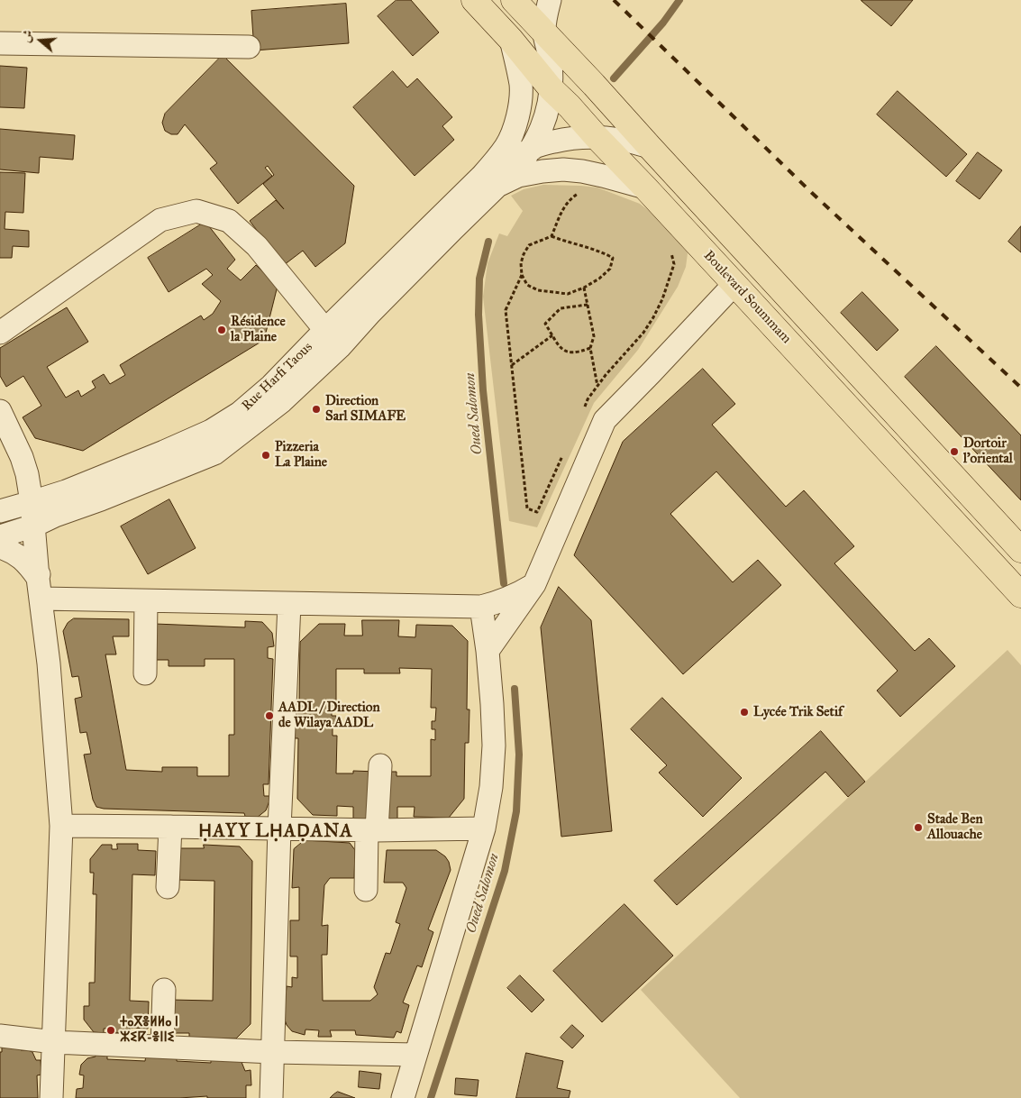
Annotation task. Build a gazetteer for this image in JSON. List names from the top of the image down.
{
  "streets": {
    "main road": ["Boulevard Soummam"],
    "street": ["Rue Harfi Taous"]
  },
  "crossings": [
    ["Boulevard Soummam", "Rue Harfi Taous"]
  ],
  "districts": ["ḤAYY LḤAḌANA"],
  "water": ["Oued Salomon"],
  "places": [
    "Résidence la Plaine",
    "Direction Sarl SIMAFE",
    "Dortoir l'oriental",
    "Pizzeria La Plaine",
    "Lycée Trik Setif",
    "AADL / Direction de Wilaya AADL",
    "Stade Ben Allouache",
    "ⵜⴰⴳⴻⵍⵍⴰ ⵏ ⵣⵉⴽ-ⴻⵏⵏⵉ"
  ],
  "north": "left"
}
